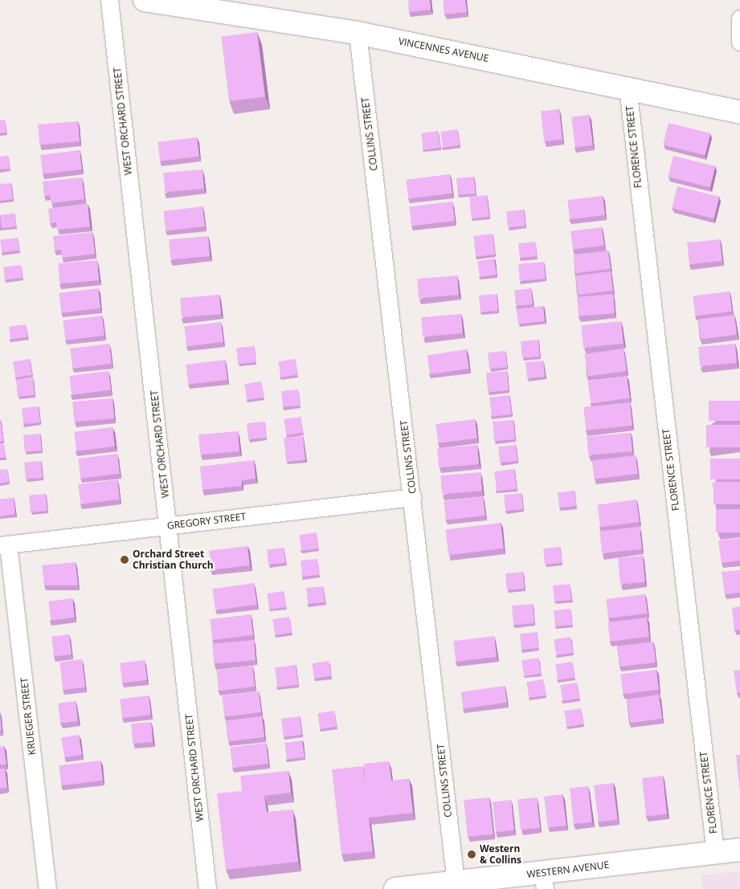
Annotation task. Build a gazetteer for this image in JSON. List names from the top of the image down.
{
  "streets": {
    "main road": ["VINCENNES AVENUE", "WESTERN AVENUE"],
    "street": [
      "WEST ORCHARD STREET",
      "COLLINS STREET",
      "FLORENCE STREET",
      "GREGORY STREET",
      "KRUEGER STREET"
    ]
  },
  "crossings": [
    ["VINCENNES AVENUE", "COLLINS STREET"],
    ["VINCENNES AVENUE", "FLORENCE STREET"],
    ["WEST ORCHARD STREET", "GREGORY STREET"],
    ["COLLINS STREET", "GREGORY STREET"],
    ["COLLINS STREET", "WESTERN AVENUE"],
    ["FLORENCE STREET", "WESTERN AVENUE"],
    ["GREGORY STREET", "KRUEGER STREET"]
  ],
  "places": ["Orchard Street Christian Church", "Western & Collins"]
}
